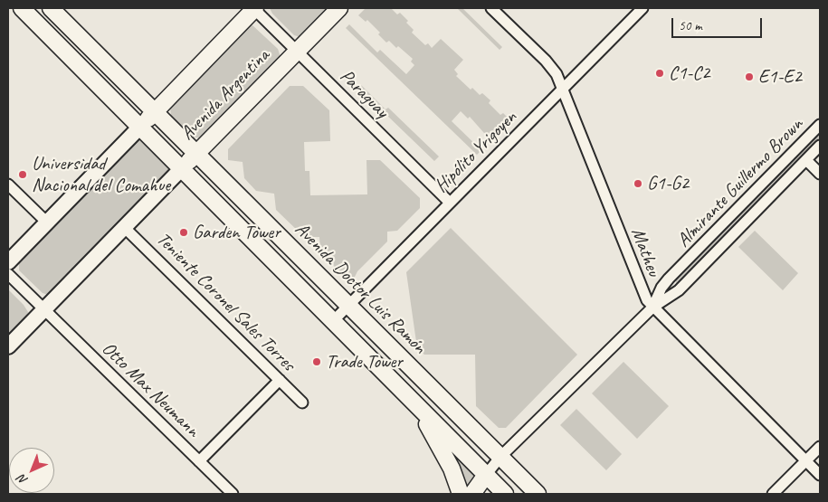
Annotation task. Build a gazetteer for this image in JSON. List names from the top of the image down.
{
  "streets": {
    "main road": ["Avenida Argentina", "Avenida Doctor Luis Ramón"],
    "street": [
      "Paraguay",
      "Hipólito Yrigoyen",
      "Almirante Guillermo Brown",
      "Matheu",
      "Teniente Coronel Sales Torres",
      "Otto Max Neumann"
    ]
  },
  "crossings": [
    ["Paraguay", "Avenida Argentina"],
    ["Paraguay", "Hipólito Yrigoyen"],
    ["Avenida Argentina", "Avenida Doctor Luis Ramón"],
    ["Avenida Argentina", "Teniente Coronel Sales Torres"],
    ["Avenida Argentina", "Otto Max Neumann"],
    ["Hipólito Yrigoyen", "Matheu"],
    ["Hipólito Yrigoyen", "Avenida Doctor Luis Ramón"],
    ["Almirante Guillermo Brown", "Matheu"],
    ["Almirante Guillermo Brown", "Avenida Doctor Luis Ramón"]
  ],
  "places": [
    "C1-C2",
    "E1-E2",
    "Universidad Nacional del Comahue",
    "G1-G2",
    "Garden Tower",
    "Trade Tower"
  ],
  "scale_bar": "50 m",
  "north": "bottom left"
}
